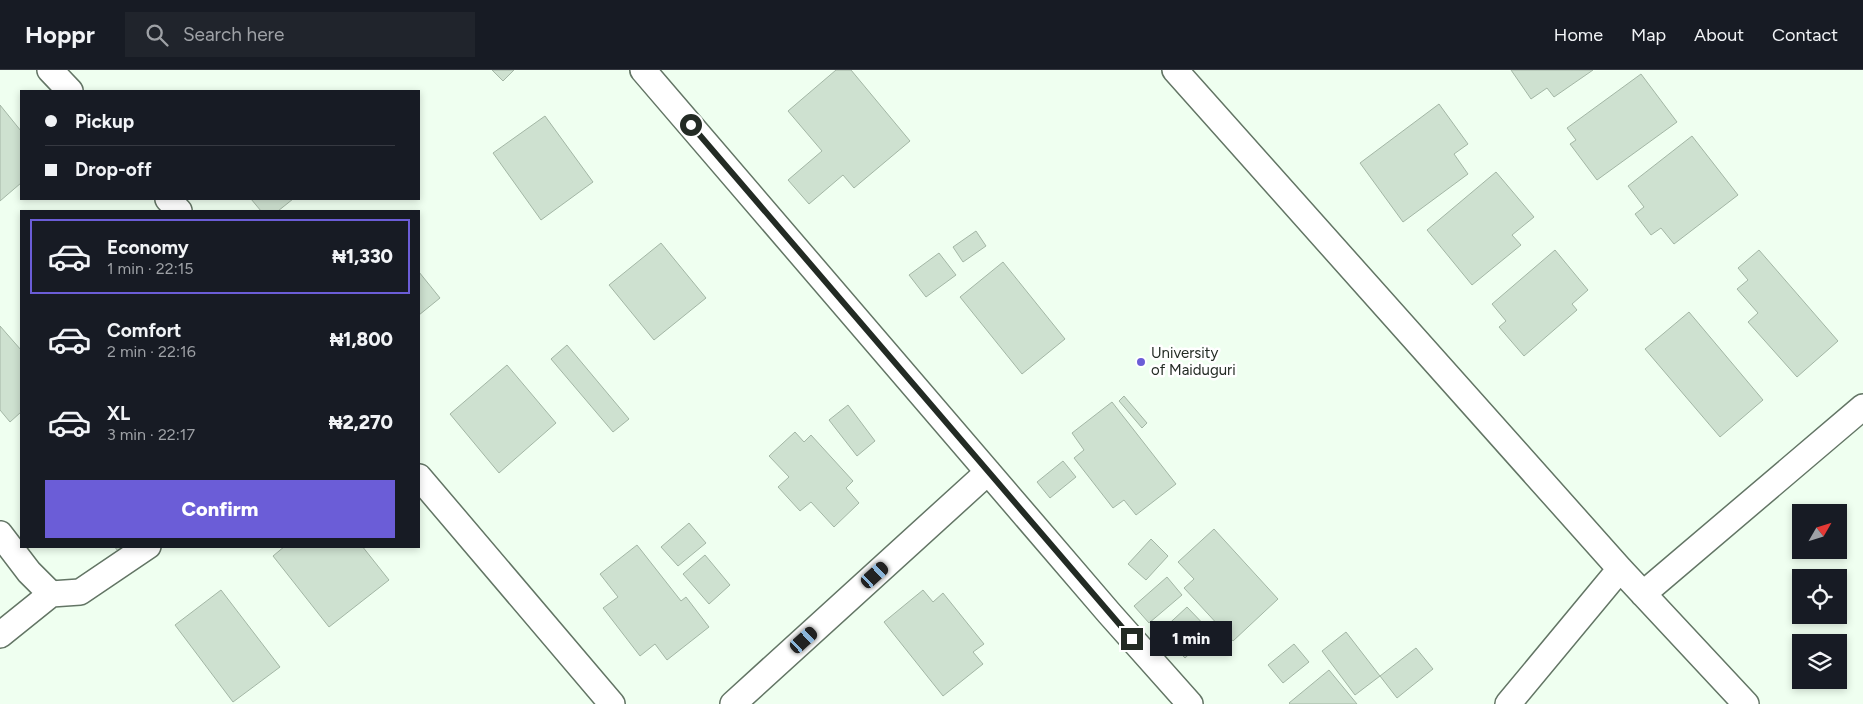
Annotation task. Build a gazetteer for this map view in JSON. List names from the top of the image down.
{
  "places": ["University of Maiduguri"],
  "north": "top right",
  "page": {
    "header": "Hoppr",
    "search": "Search here",
    "nav": [
      "Home",
      "Map",
      "About",
      "Contact"
    ],
    "banner": ["Pickup", "Drop-off"],
    "list": [
      {
        "name": "Economy",
        "note": "1 min · 22:15",
        "value": "₦1,330"
      },
      {
        "name": "Comfort",
        "note": "2 min · 22:16",
        "value": "₦1,800"
      },
      {
        "name": "XL",
        "note": "3 min · 22:17",
        "value": "₦2,270"
      }
    ],
    "buttons": "Confirm",
    "bubble": "1 min"
  }
}
